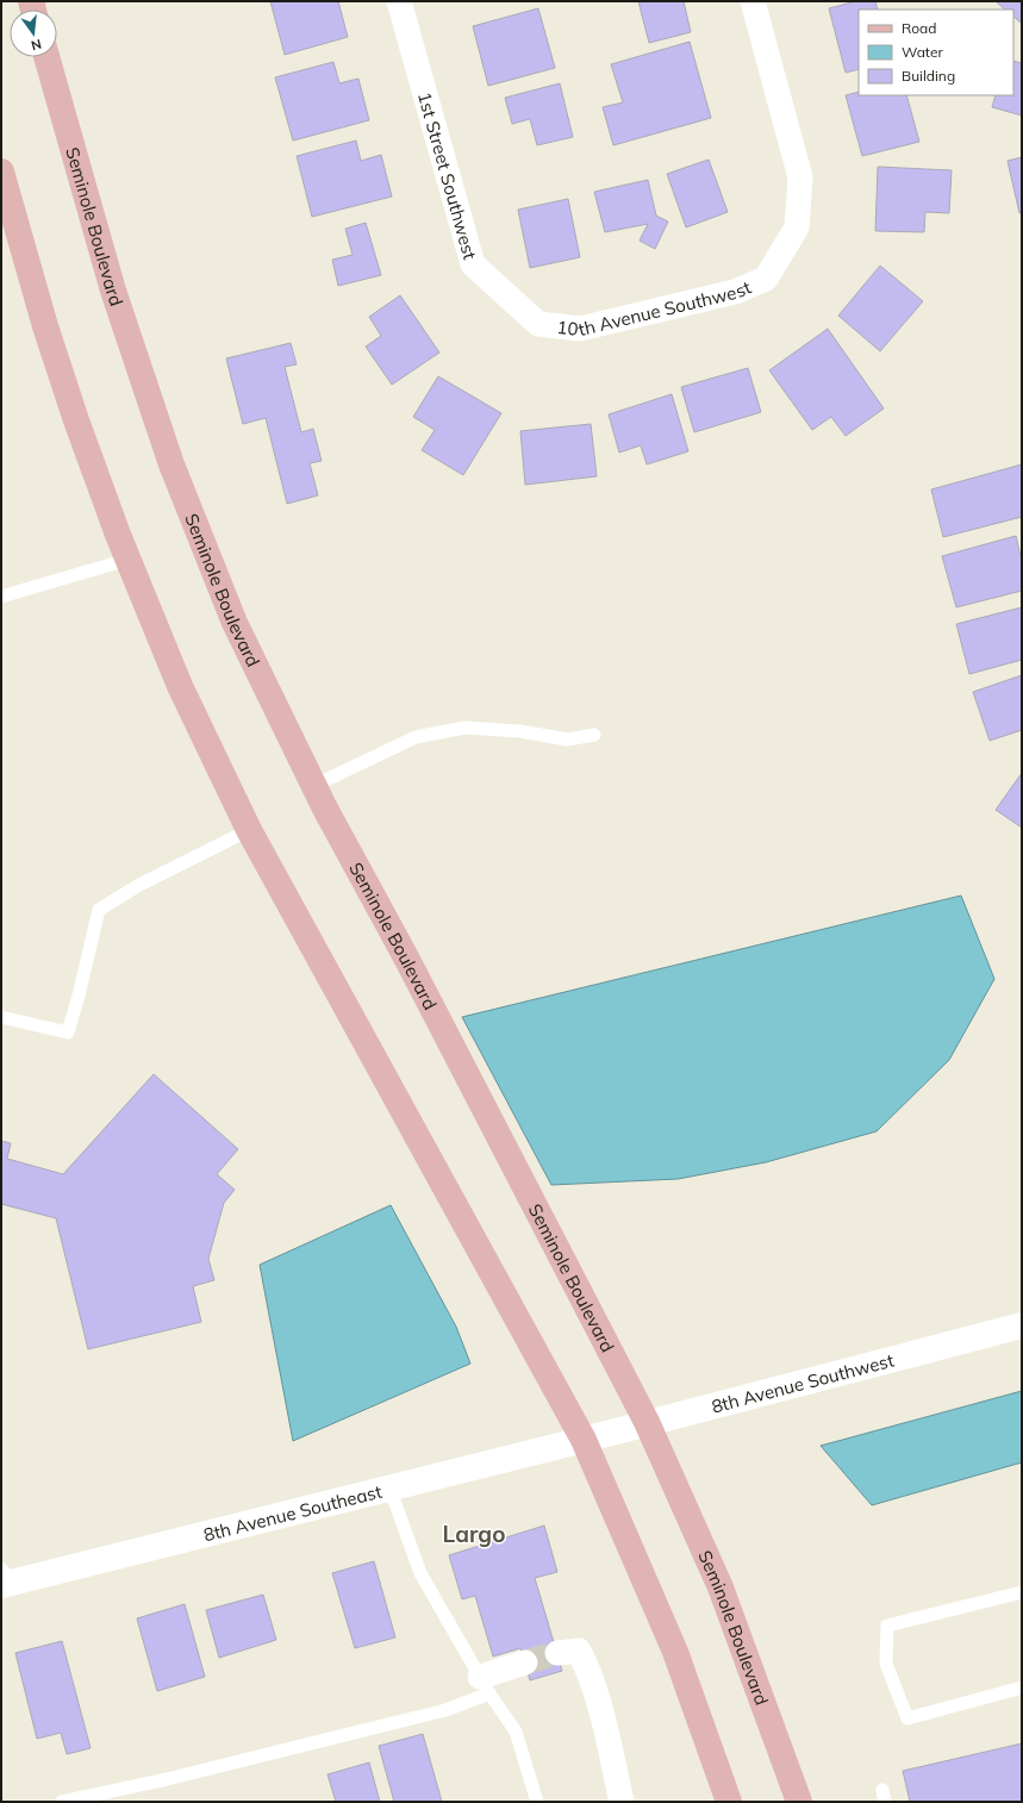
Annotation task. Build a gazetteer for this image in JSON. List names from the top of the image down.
{
  "streets": {
    "main road": ["Seminole Boulevard"],
    "street": [
      "1st Street Southwest",
      "10th Avenue Southwest",
      "8th Avenue Southwest",
      "8th Avenue Southeast"
    ]
  },
  "crossings": [
    ["1st Street Southwest", "10th Avenue Southwest"],
    ["Seminole Boulevard", "8th Avenue Southwest"],
    ["8th Avenue Southwest", "8th Avenue Southeast"]
  ],
  "districts": ["Largo"],
  "legend": ["Road", "Water", "Building"],
  "north": "bottom"
}
